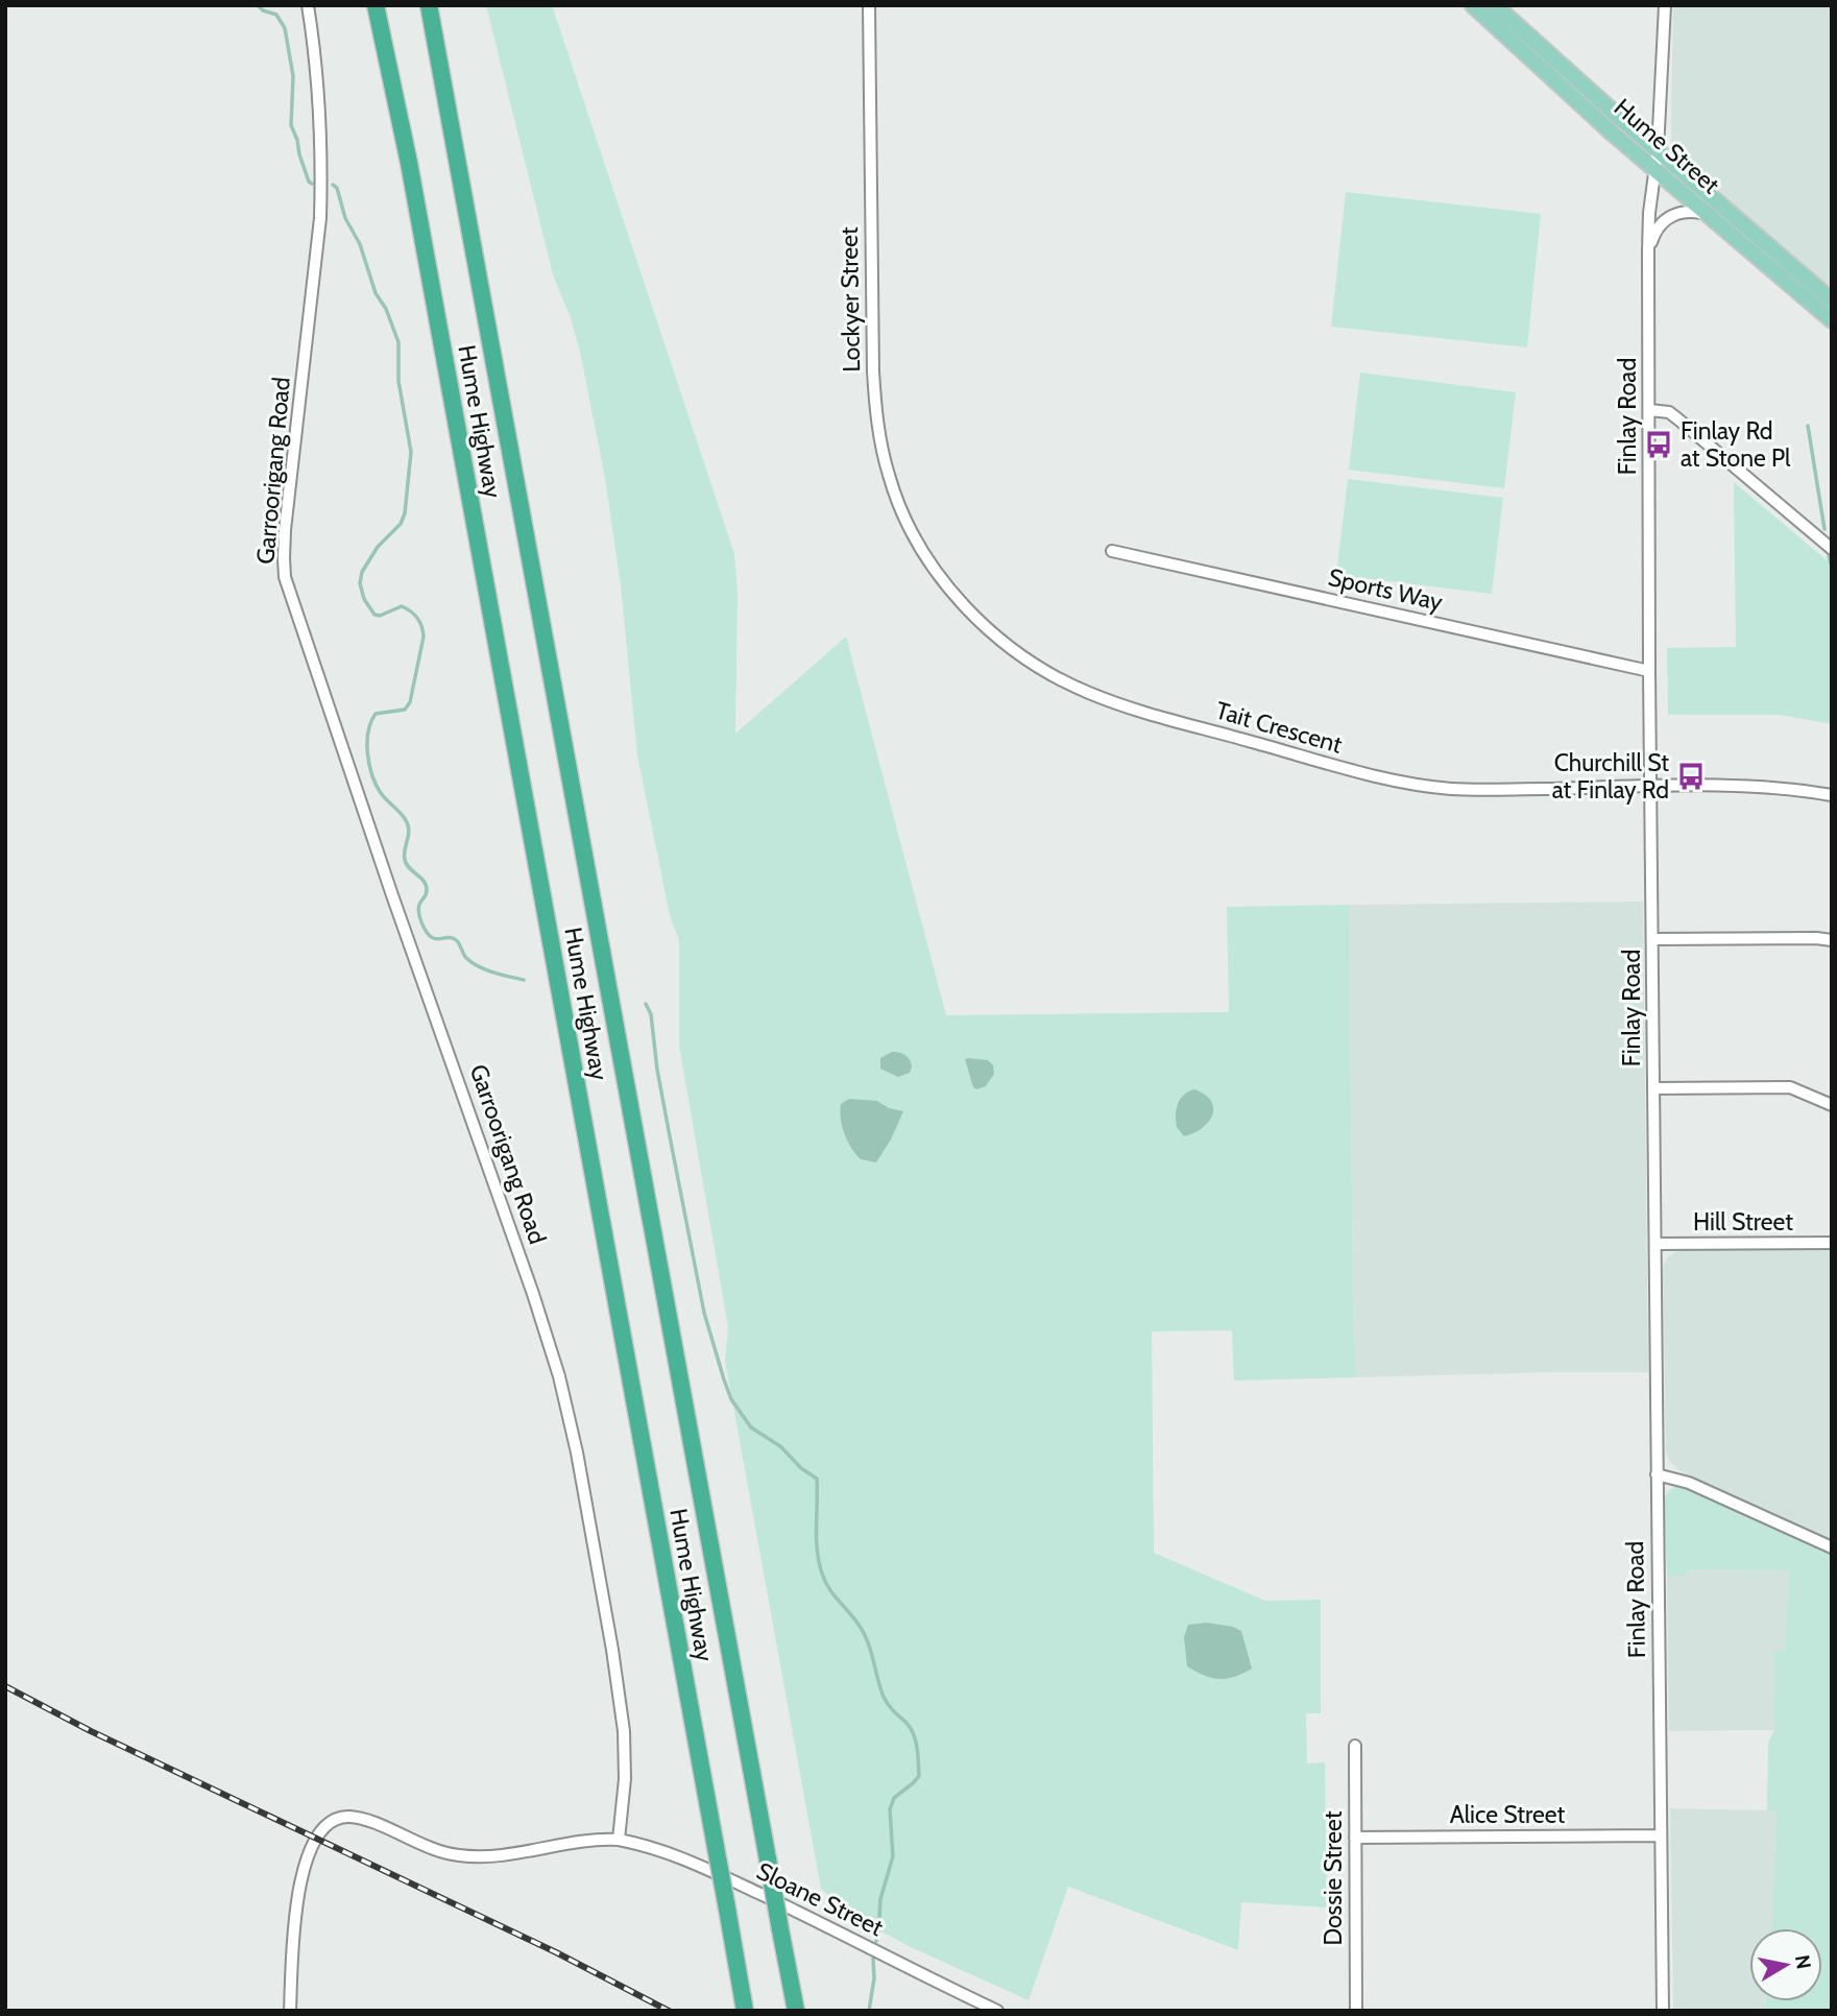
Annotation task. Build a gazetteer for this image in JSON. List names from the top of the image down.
{
  "streets": {
    "highway": ["Hume Highway"],
    "main road": ["Hume Street"],
    "street": [
      "Lockyer Street",
      "Finlay Road",
      "Garroorigang Road",
      "Sports Way",
      "Tait Crescent",
      "Hill Street",
      "Alice Street",
      "Dossie Street",
      "Sloane Street"
    ]
  },
  "crossings": [
    ["Hume Street", "Finlay Road"],
    ["Lockyer Street", "Tait Crescent"],
    ["Finlay Road", "Sports Way"],
    ["Finlay Road", "Tait Crescent"],
    ["Finlay Road", "Hill Street"],
    ["Finlay Road", "Alice Street"],
    ["Garroorigang Road", "Sloane Street"],
    ["Alice Street", "Dossie Street"]
  ],
  "places": {
    "bus stop": ["Finlay Rd at Stone Pl", "Churchill St at Finlay Rd"]
  },
  "north": "right"
}
